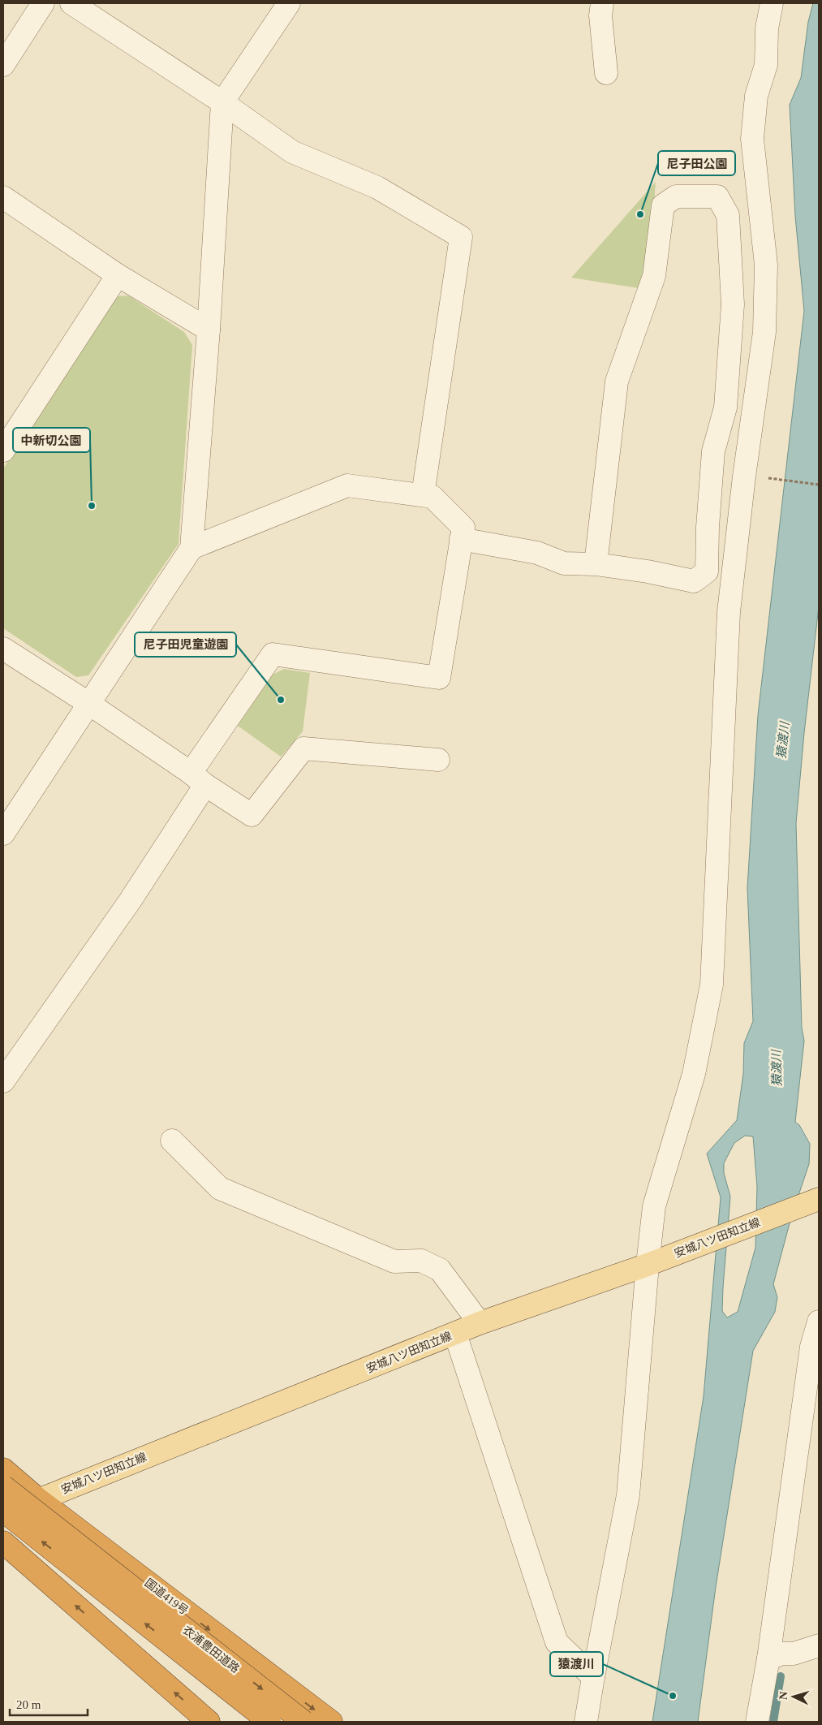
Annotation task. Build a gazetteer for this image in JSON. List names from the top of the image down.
{
  "streets": {
    "highway": ["国道419号", "衣浦豊田道路"],
    "main road": ["安城八ツ田知立線"]
  },
  "crossings": [
    ["安城八ツ田知立線", "国道419号"]
  ],
  "water": ["猿渡川"],
  "places": [
    "尼子田公園",
    "中新切公園",
    "尼子田児童遊園",
    "猿渡川"
  ],
  "scale_bar": "20 m",
  "north": "left"
}
